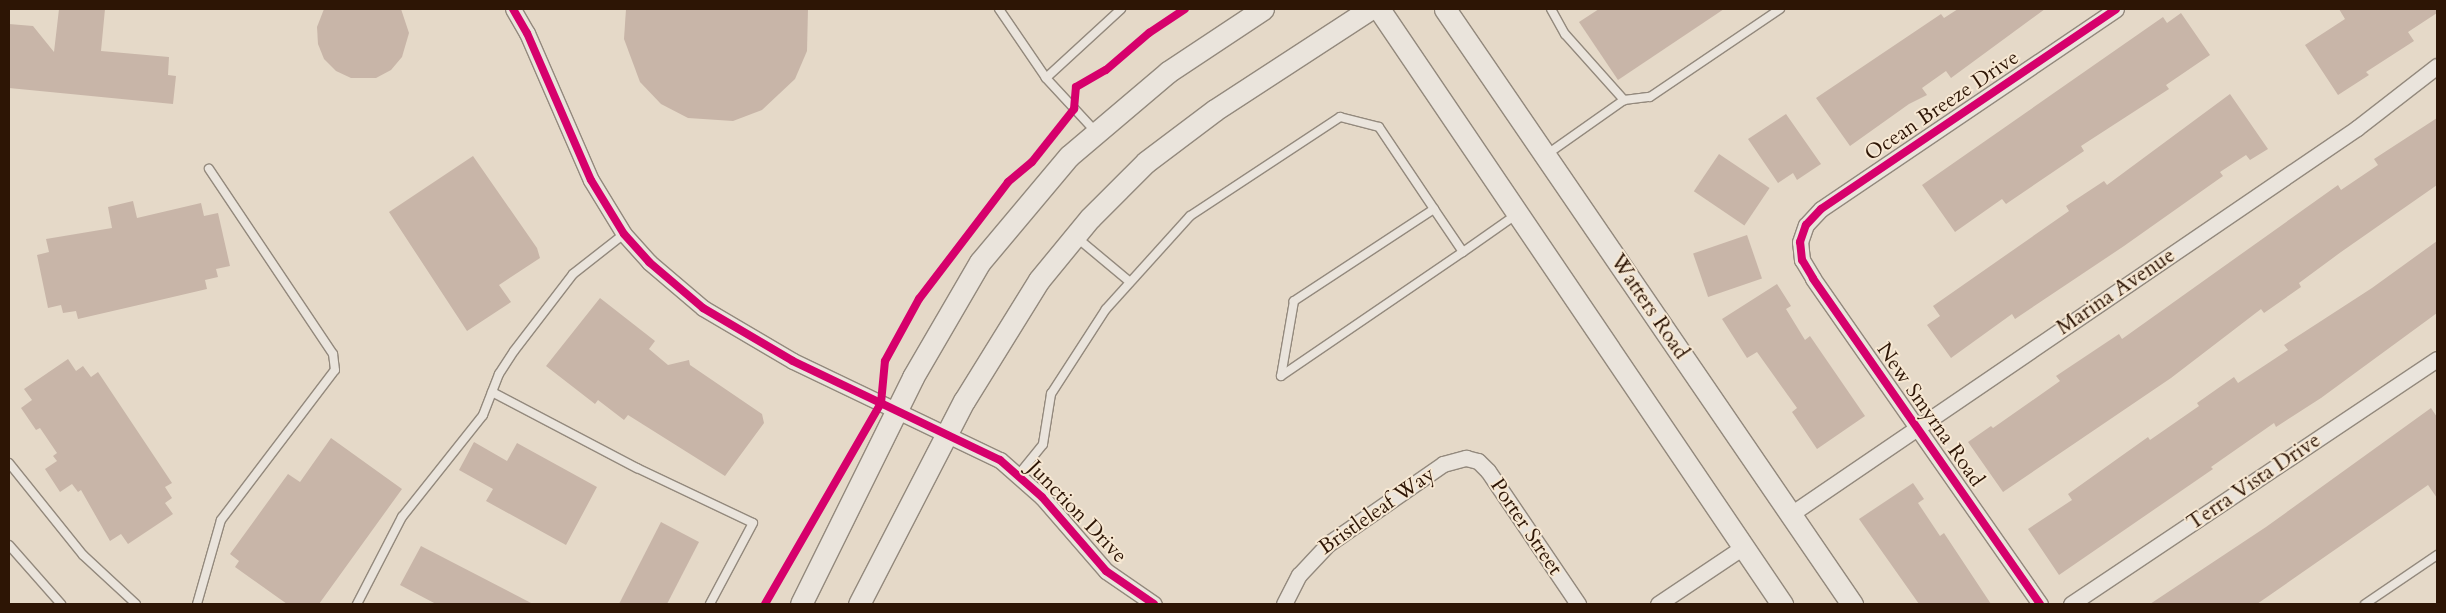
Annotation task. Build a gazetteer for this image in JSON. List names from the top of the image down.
{
  "streets": {
    "main road": ["Watters Road"],
    "street": [
      "Ocean Breeze Drive",
      "Marina Avenue",
      "New Smyrna Road",
      "Terra Vista Drive",
      "Bristleleaf Way",
      "Junction Drive",
      "Porter Street"
    ]
  },
  "crossings": [
    ["Ocean Breeze Drive", "New Smyrna Road"],
    ["Marina Avenue", "Watters Road"],
    ["Marina Avenue", "New Smyrna Road"],
    ["Bristleleaf Way", "Porter Street"]
  ]
}
